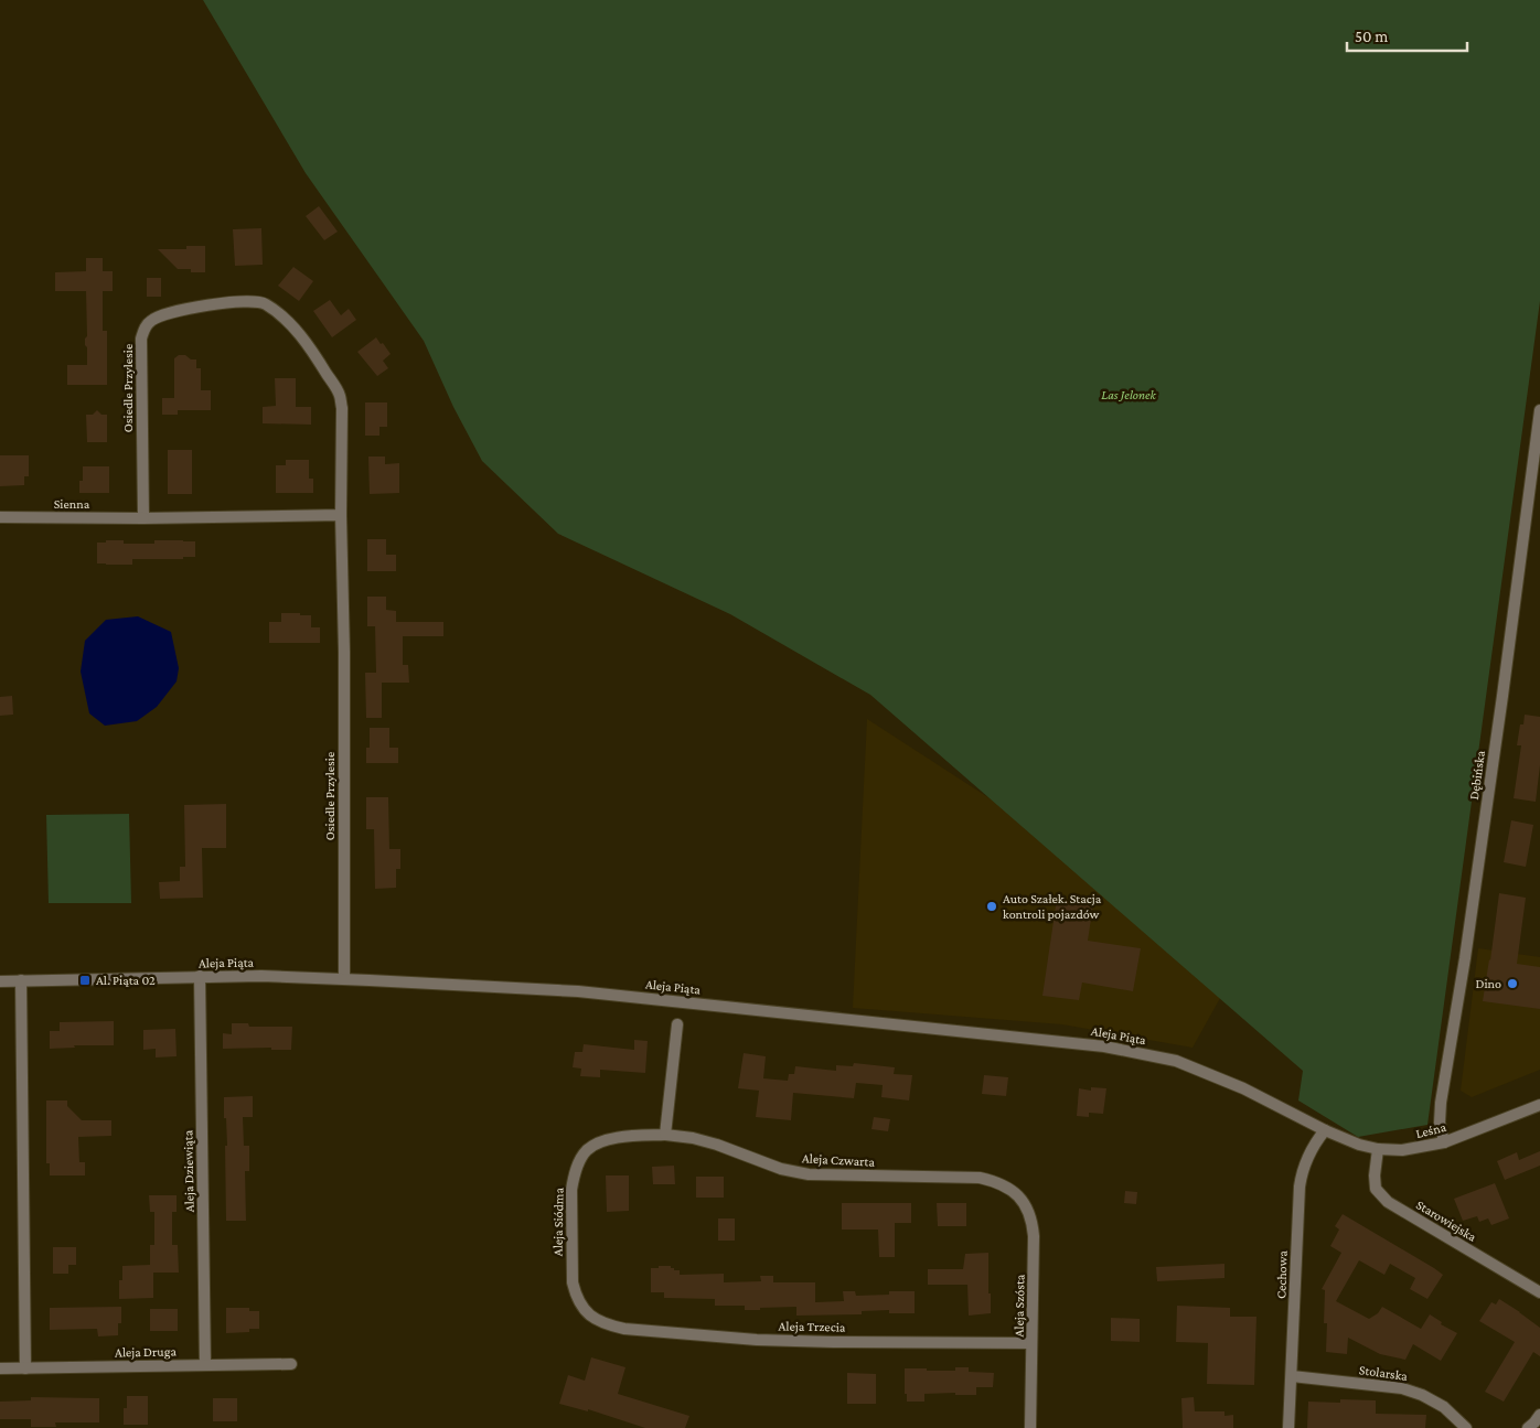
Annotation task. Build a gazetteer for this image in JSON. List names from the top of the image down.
{
  "streets": {
    "street": [
      "Osiedle Przylesie",
      "Sienna",
      "Dębińska",
      "Aleja Piąta",
      "Leśna",
      "Aleja Czwarta",
      "Aleja Dziewiąta",
      "Starowiejska",
      "Aleja Siódma",
      "Cechowa",
      "Aleja Szósta",
      "Aleja Trzecia",
      "Aleja Druga",
      "Stolarska"
    ]
  },
  "crossings": [
    ["Osiedle Przylesie", "Sienna"],
    ["Osiedle Przylesie", "Aleja Piąta"],
    ["Dębińska", "Leśna"],
    ["Aleja Piąta", "Leśna"],
    ["Aleja Piąta", "Aleja Dziewiąta"],
    ["Aleja Piąta", "Cechowa"],
    ["Leśna", "Starowiejska"],
    ["Leśna", "Cechowa"],
    ["Aleja Czwarta", "Aleja Siódma"],
    ["Aleja Czwarta", "Aleja Szósta"],
    ["Aleja Dziewiąta", "Aleja Druga"],
    ["Aleja Siódma", "Aleja Trzecia"],
    ["Cechowa", "Stolarska"],
    ["Aleja Szósta", "Aleja Trzecia"]
  ],
  "parks": ["Las Jelonek"],
  "places": {
    "other": ["Auto Szałek. Stacja kontroli pojazdów", "Dino"],
    "transit": ["Al. Piąta 02"]
  },
  "scale_bar": "50 m"
}
